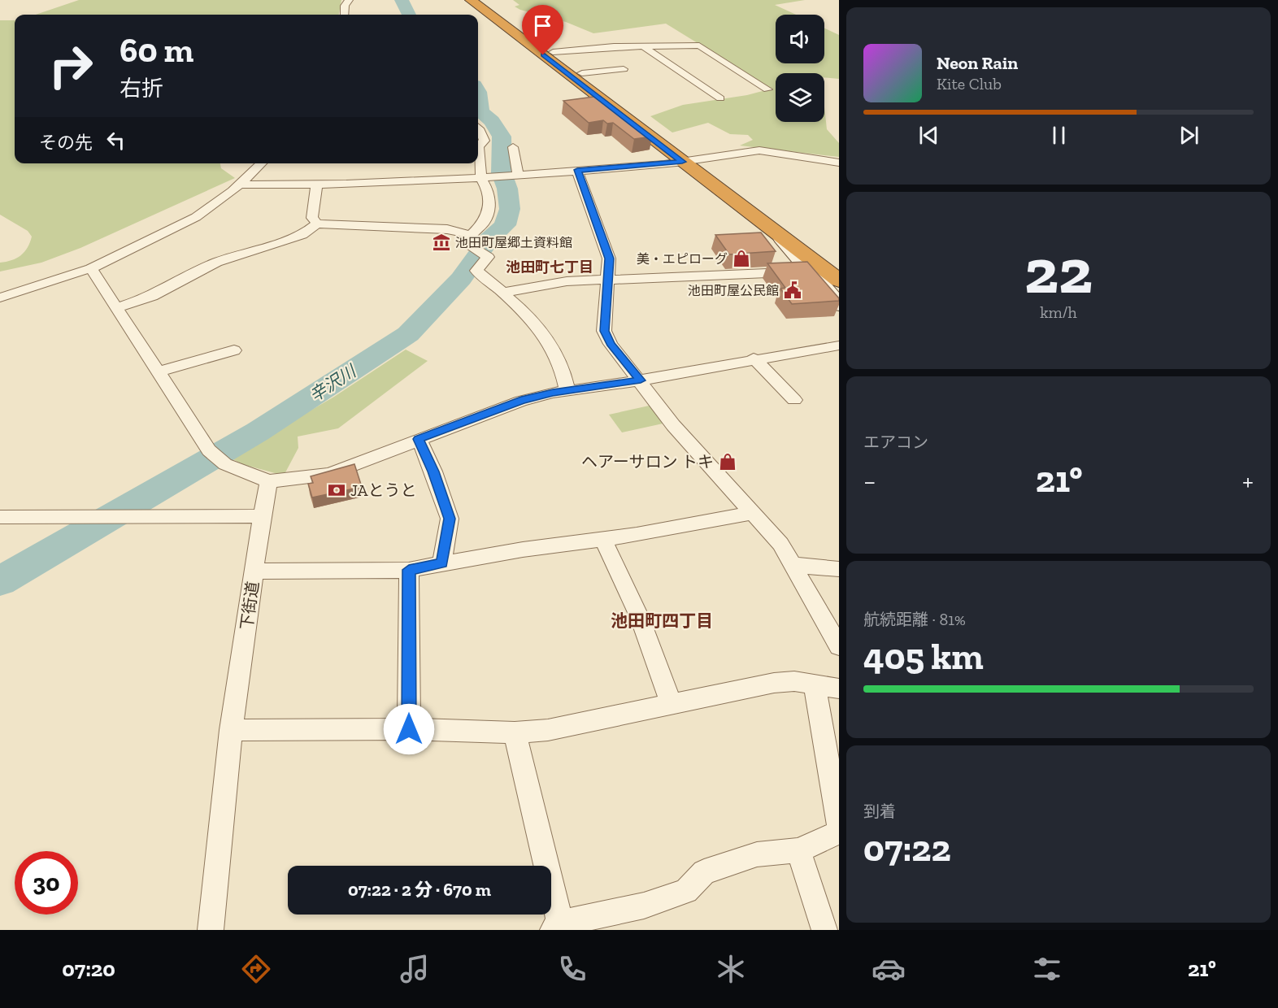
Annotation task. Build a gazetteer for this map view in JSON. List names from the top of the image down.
{
  "streets": {
    "street": ["下街道"]
  },
  "districts": ["池田町七丁目", "池田町四丁目"],
  "water": ["辛沢川"],
  "places": {
    "museum": ["池田町屋郷土資料館"],
    "shop": ["美・エピローグ", "ヘアーサロン トキ"],
    "public building": ["池田町屋公民館"],
    "bank": ["JAとうと"]
  },
  "page": {
    "turn": ["60 m", "右折"],
    "song": ["Neon Rain", "Kite Club"],
    "then": "その先",
    "tile": [
      ["22", "km/h"],
      "エアコン",
      ["航続距離 · 81%", "405 km"],
      ["到着", "07:22"]
    ],
    "heat": ["−", "21°", "+"],
    "limit": "30",
    "trip": "07:22 · 2 分 · 670 m",
    "tabs": ["07:20", "21°"]
  }
}
